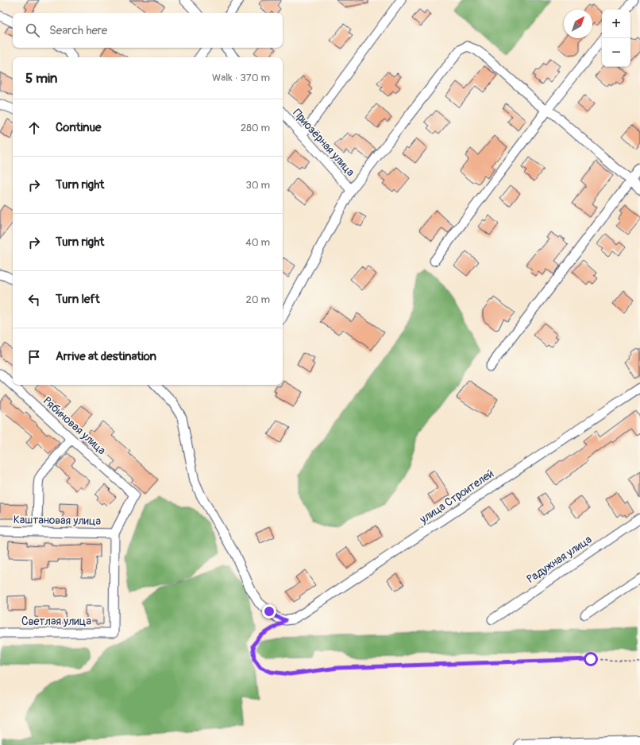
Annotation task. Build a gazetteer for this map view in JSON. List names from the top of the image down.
{
  "streets": {
    "street": [
      "Приозёрная улица",
      "Рябиновая улица",
      "улица Строителей",
      "Каштановая улица",
      "Радужная улица",
      "Светлая улица"
    ]
  },
  "crossings": [
    ["Рябиновая улица", "Каштановая улица"],
    ["Рябиновая улица", "Светлая улица"],
    ["Каштановая улица", "Светлая улица"]
  ],
  "north": "top right",
  "page": {
    "map_buttons": ["+", "−"],
    "search": "Search here",
    "heading": ["5 min", "Walk · 370 m"],
    "list": [
      ["Continue", "280 m"],
      ["Turn right", "30 m"],
      ["Turn right", "40 m"],
      ["Turn left", "20 m"],
      "Arrive at destination"
    ]
  }
}
